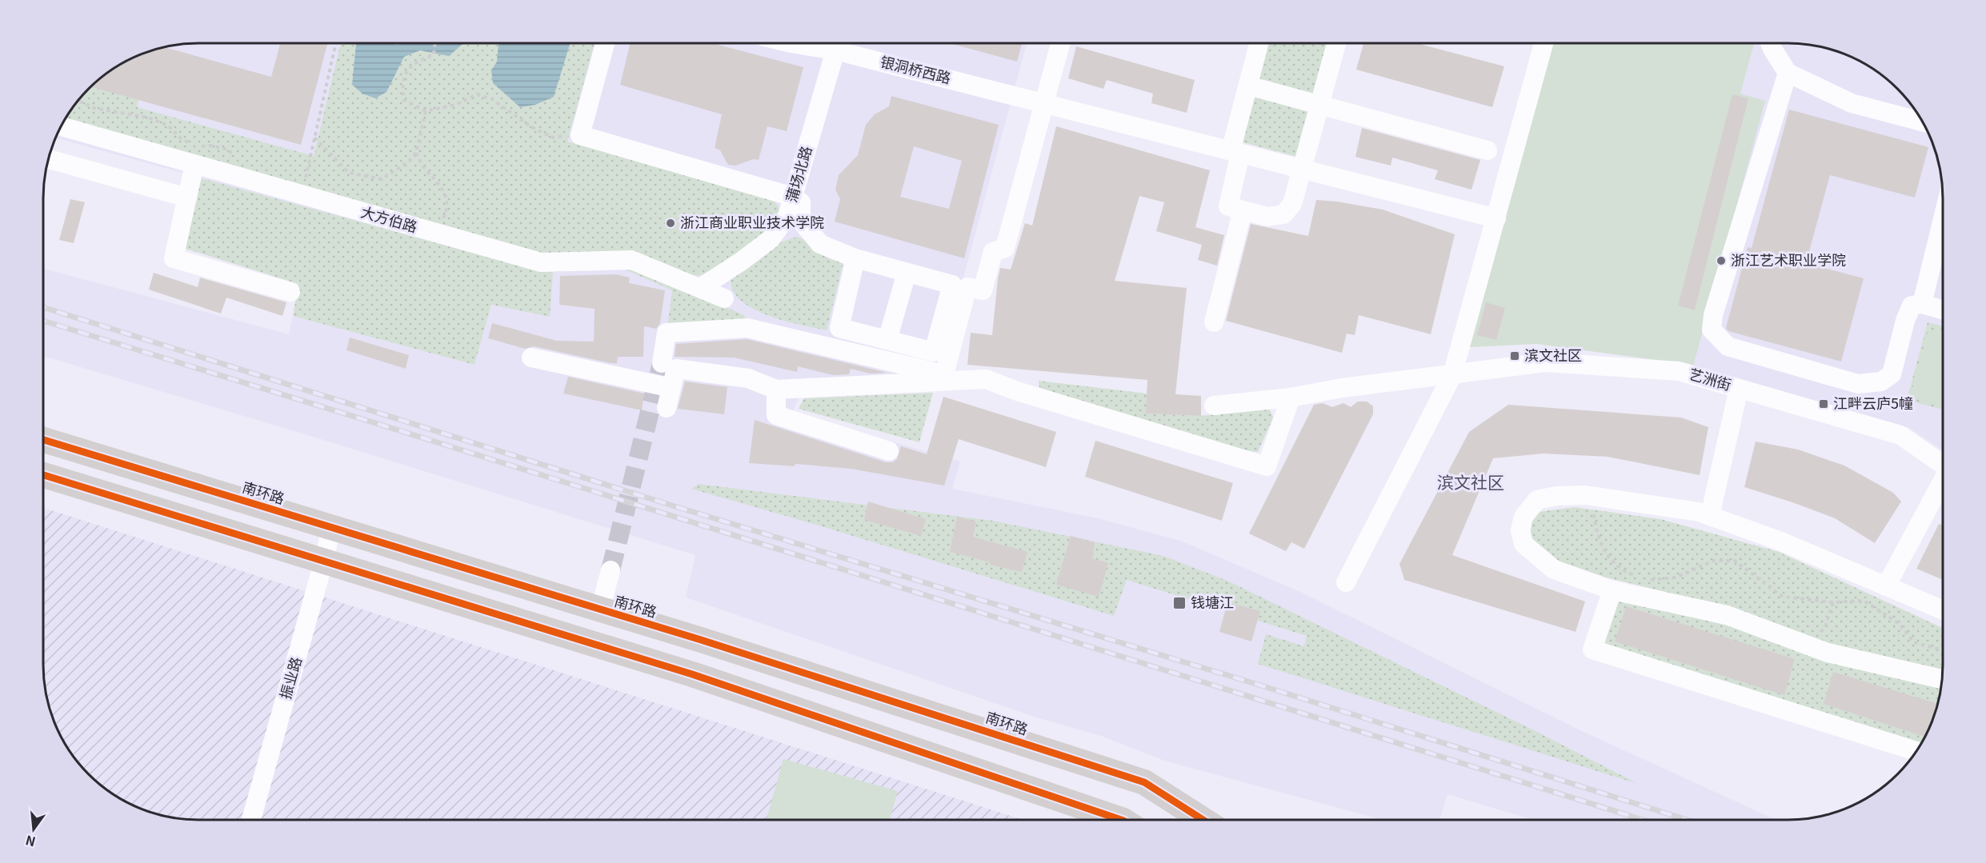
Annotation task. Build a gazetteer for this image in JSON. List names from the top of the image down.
{
  "streets": {
    "main road": ["南环路"],
    "street": [
      "银洞桥西路",
      "蒲场北路",
      "大方伯路",
      "艺洲街",
      "振业路"
    ]
  },
  "crossings": [
    ["银洞桥西路", "蒲场北路"],
    ["蒲场北路", "大方伯路"],
    ["南环路", "振业路"]
  ],
  "districts": ["滨文社区"],
  "places": {
    "other": ["浙江商业职业技术学院", "浙江艺术职业学院"],
    "transit": ["滨文社区", "江畔云庐5幢", "钱塘江"]
  },
  "north": "bottom"
}
